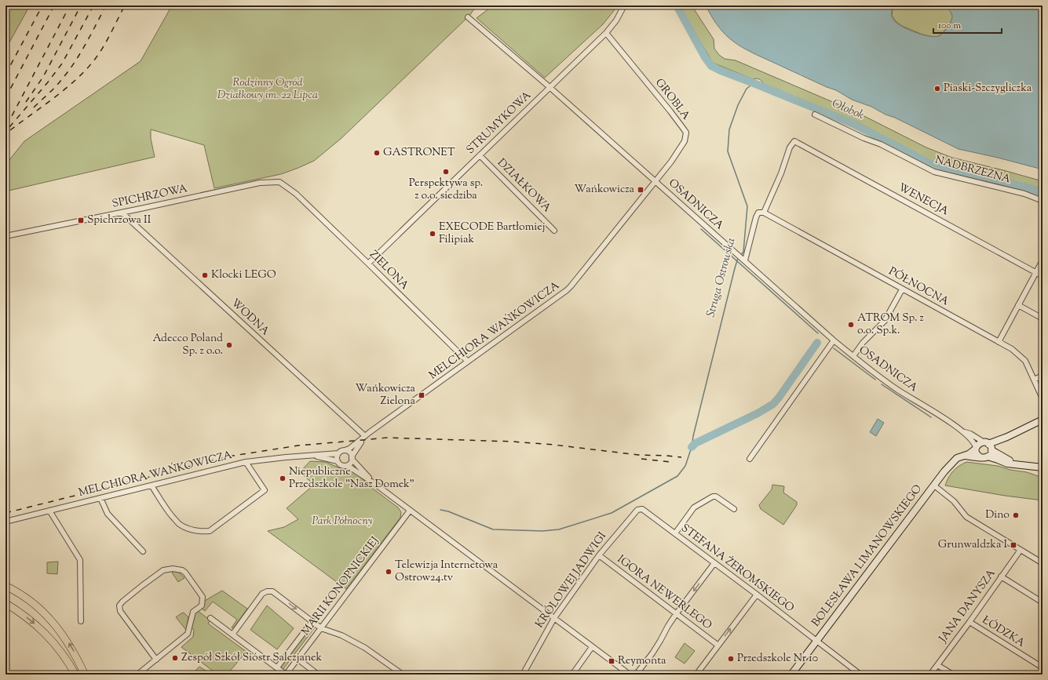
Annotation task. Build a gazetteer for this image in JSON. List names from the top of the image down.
{
  "streets": {
    "street": [
      "GROBLA",
      "STRUMYKOWA",
      "NADBRZEŻNA",
      "DZIAŁKOWA",
      "SPICHRZOWA",
      "WENECJA",
      "OSADNICZA",
      "ZIELONA",
      "PÓŁNOCNA",
      "WODNA",
      "MELCHIORA WAŃKOWICZA",
      "BOLESŁAWA LIMANOWSKIEGO",
      "STEFANA ŻEROMSKIEGO",
      "KRÓLOWEJ JADWIGI",
      "MARII KONOPNICKIEJ",
      "IGORA NEWERLEGO",
      "JANA DANYSZA",
      "ŁÓDZKA"
    ]
  },
  "crossings": [
    ["GROBLA", "STRUMYKOWA"],
    ["GROBLA", "OSADNICZA"],
    ["GROBLA", "MELCHIORA WAŃKOWICZA"],
    ["STRUMYKOWA", "DZIAŁKOWA"],
    ["STRUMYKOWA", "OSADNICZA"],
    ["STRUMYKOWA", "ZIELONA"],
    ["SPICHRZOWA", "ZIELONA"],
    ["SPICHRZOWA", "WODNA"],
    ["WENECJA", "PÓŁNOCNA"],
    ["OSADNICZA", "MELCHIORA WAŃKOWICZA"],
    ["OSADNICZA", "BOLESŁAWA LIMANOWSKIEGO"],
    ["ZIELONA", "MELCHIORA WAŃKOWICZA"],
    ["WODNA", "MELCHIORA WAŃKOWICZA"],
    ["BOLESŁAWA LIMANOWSKIEGO", "STEFANA ŻEROMSKIEGO"],
    ["STEFANA ŻEROMSKIEGO", "KRÓLOWEJ JADWIGI"],
    ["KRÓLOWEJ JADWIGI", "IGORA NEWERLEGO"],
    ["JANA DANYSZA", "ŁÓDZKA"]
  ],
  "water": ["Ołobok", "Struga Ostrowska"],
  "parks": ["Rodzinny Ogród Działkowy im. 22 Lipca", "Park Północny"],
  "places": {
    "other": [
      "Piaski-Szczygliczka",
      "GASTRONET",
      "Perspektywa sp. z o.o. siedziba",
      "EXECODE Bartłomiej Filipiak",
      "Klocki LEGO",
      "ATROM Sp. z o.o. Sp.k.",
      "Adecco Poland Sp. z o.o.",
      "Niepubliczne Przedszkole \"Nasz Domek\"",
      "Dino",
      "Telewizja Internetowa Ostrow24.tv",
      "Zespół Szkół Sióstr Salezjanek",
      "Przedszkole Nr 10"
    ],
    "transit": [
      "Wańkowicza",
      "Spichrzowa II",
      "Wańkowicza Zielona",
      "Grunwaldzka I",
      "Reymonta"
    ]
  },
  "scale_bar": "100 m"
}
